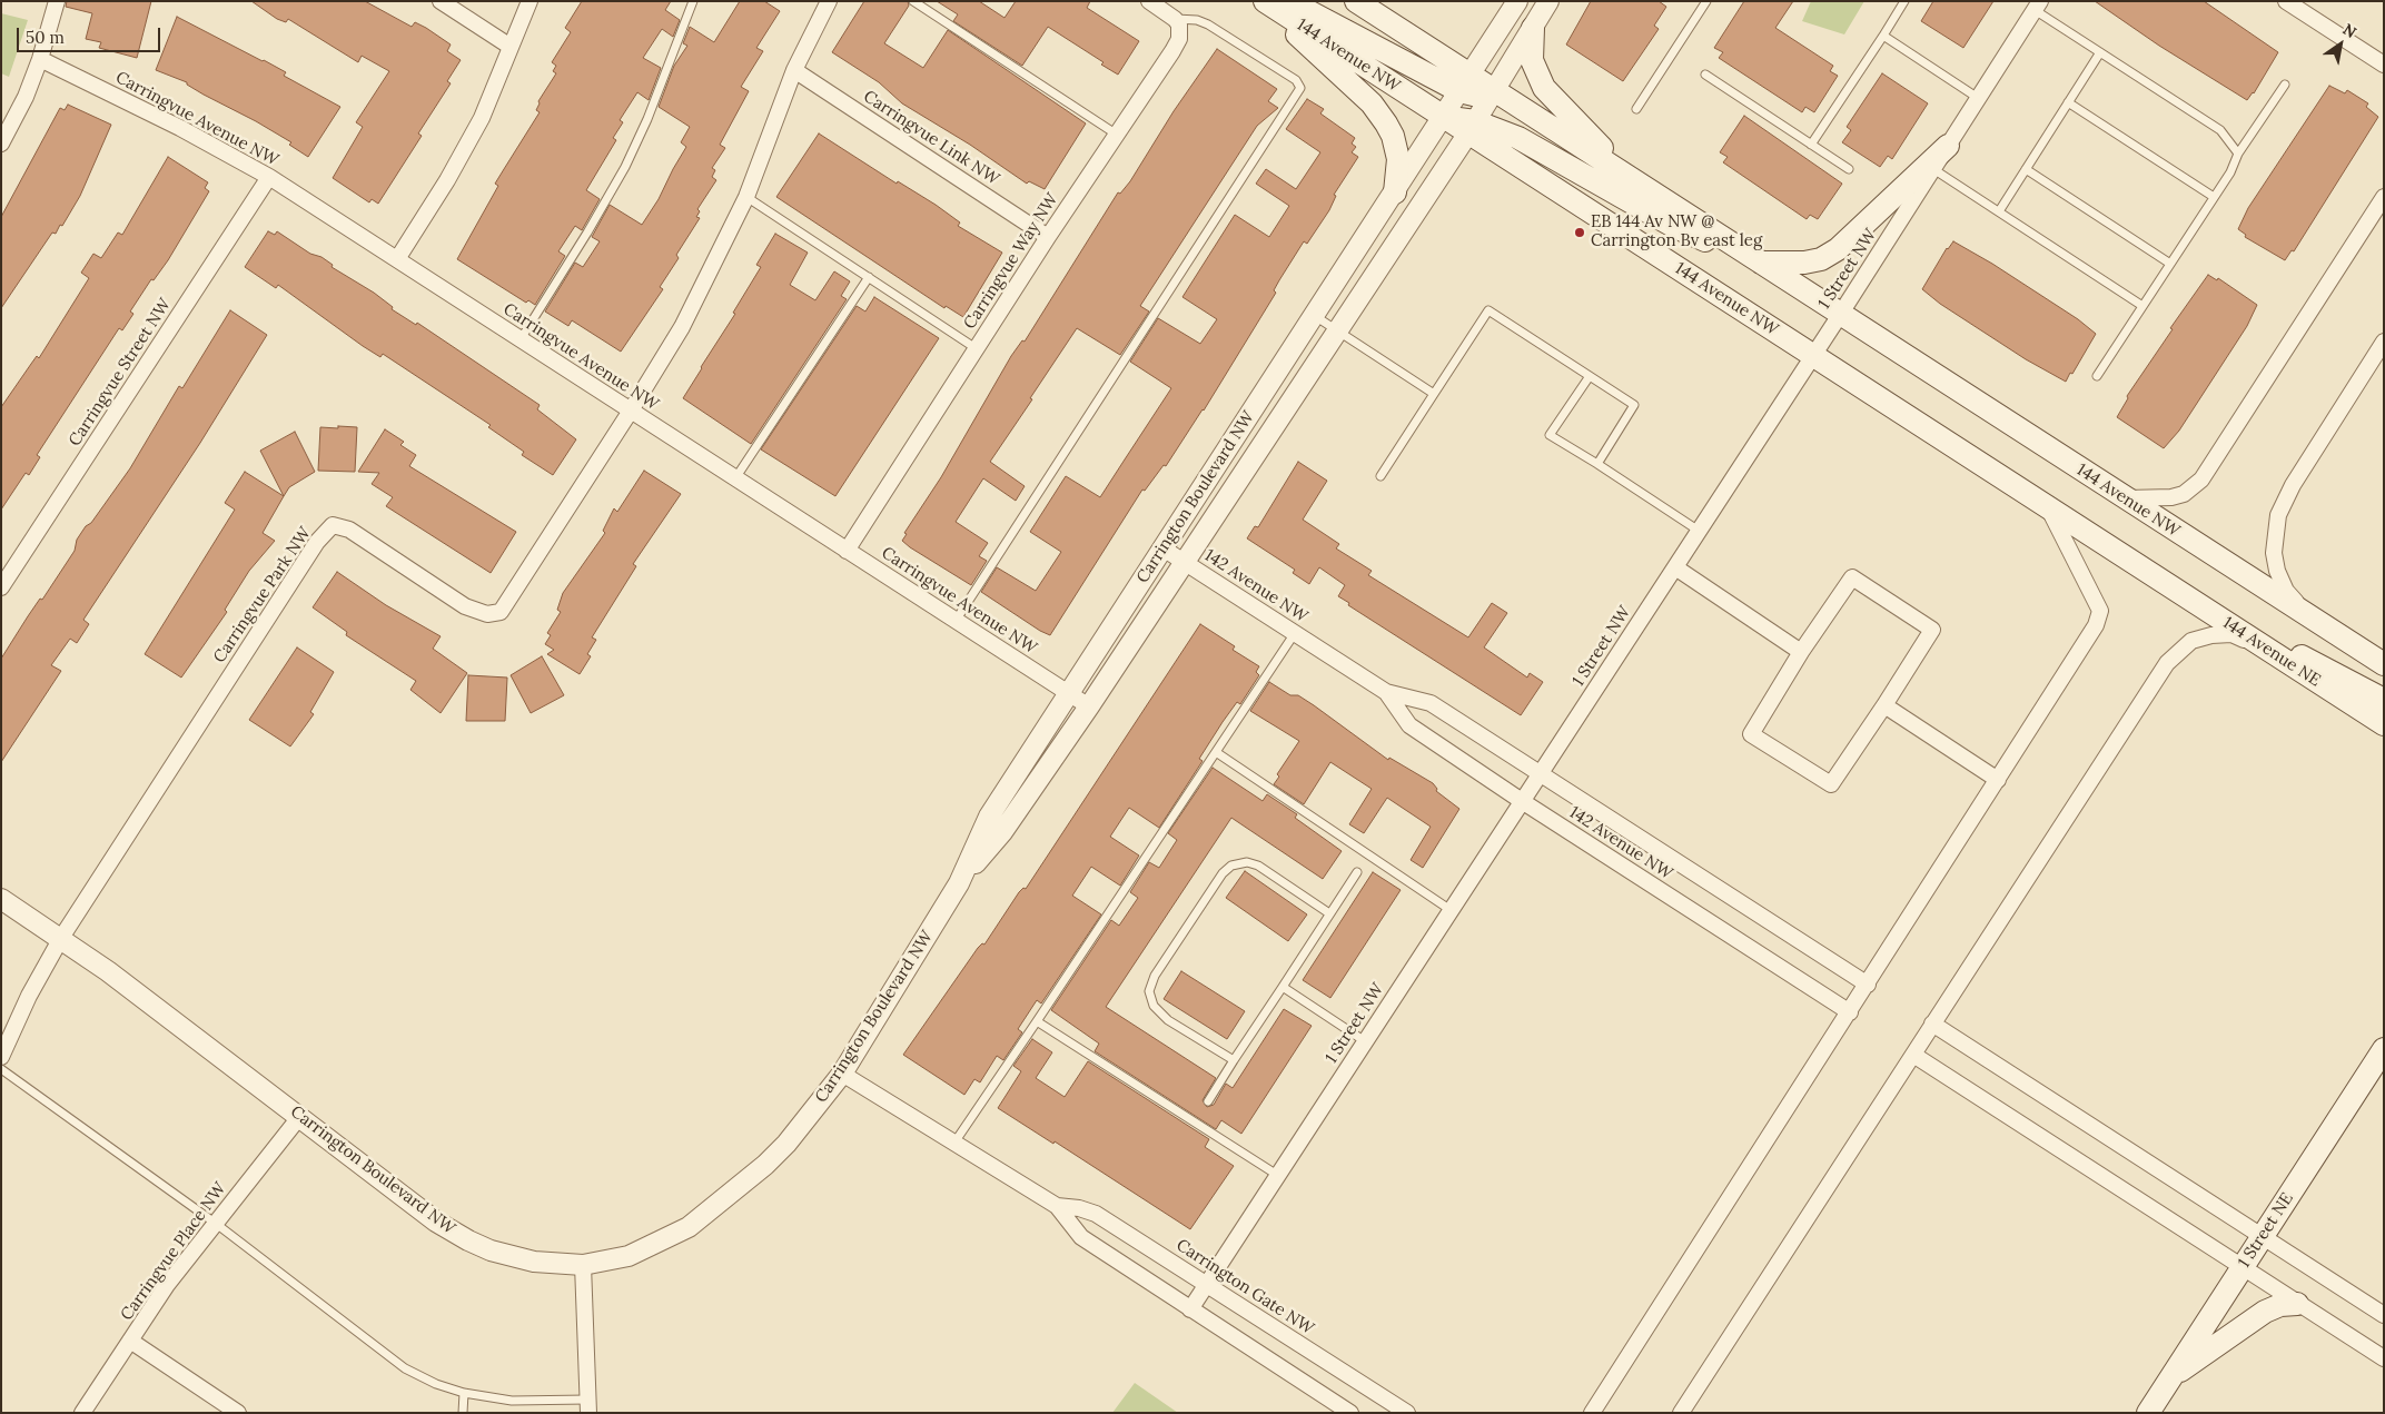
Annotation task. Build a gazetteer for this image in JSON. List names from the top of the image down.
{
  "streets": {
    "main road": ["144 Avenue NW", "144 Avenue NE", "1 Street NE"],
    "street": [
      "Carringvue Avenue NW",
      "Carringvue Link NW",
      "Carringvue Way NW",
      "1 Street NW",
      "Carringvue Street NW",
      "Carrington Boulevard NW",
      "142 Avenue NW",
      "Carringvue Park NW",
      "Carringvue Place NW",
      "Carrington Gate NW"
    ]
  },
  "crossings": [
    ["144 Avenue NW", "1 Street NW"],
    ["144 Avenue NW", "Carrington Boulevard NW"],
    ["144 Avenue NW", "144 Avenue NE"],
    ["Carringvue Avenue NW", "Carringvue Way NW"],
    ["Carringvue Avenue NW", "Carringvue Street NW"],
    ["Carringvue Avenue NW", "Carrington Boulevard NW"],
    ["Carringvue Avenue NW", "Carringvue Park NW"],
    ["Carringvue Link NW", "Carringvue Way NW"],
    ["1 Street NW", "142 Avenue NW"],
    ["1 Street NW", "Carrington Gate NW"],
    ["Carrington Boulevard NW", "142 Avenue NW"],
    ["Carrington Boulevard NW", "Carringvue Park NW"],
    ["Carrington Boulevard NW", "Carringvue Place NW"],
    ["Carrington Boulevard NW", "Carrington Gate NW"]
  ],
  "places": ["EB 144 Av NW @ Carrington Bv east leg"],
  "scale_bar": "50 m",
  "north": "top right"
}
